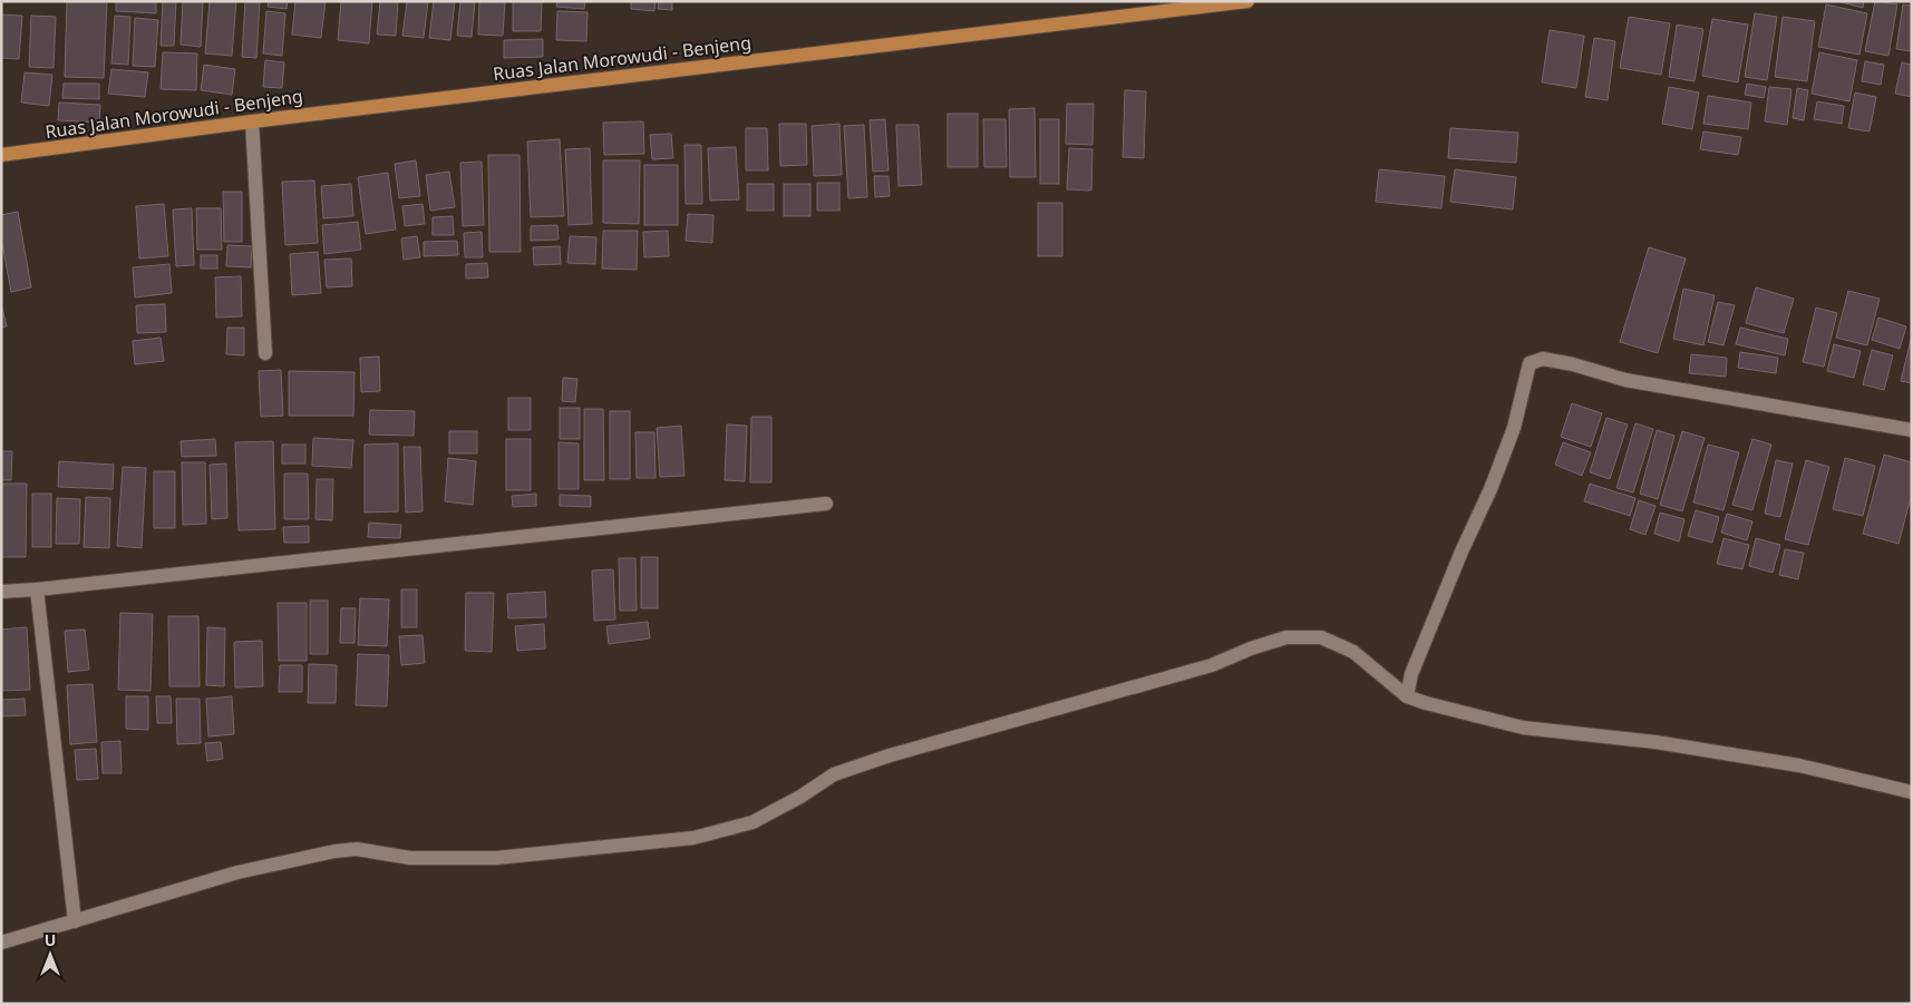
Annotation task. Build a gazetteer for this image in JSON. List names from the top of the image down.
{
  "streets": {
    "main road": ["Ruas Jalan Morowudi - Benjeng"]
  },
  "north": "top"
}
